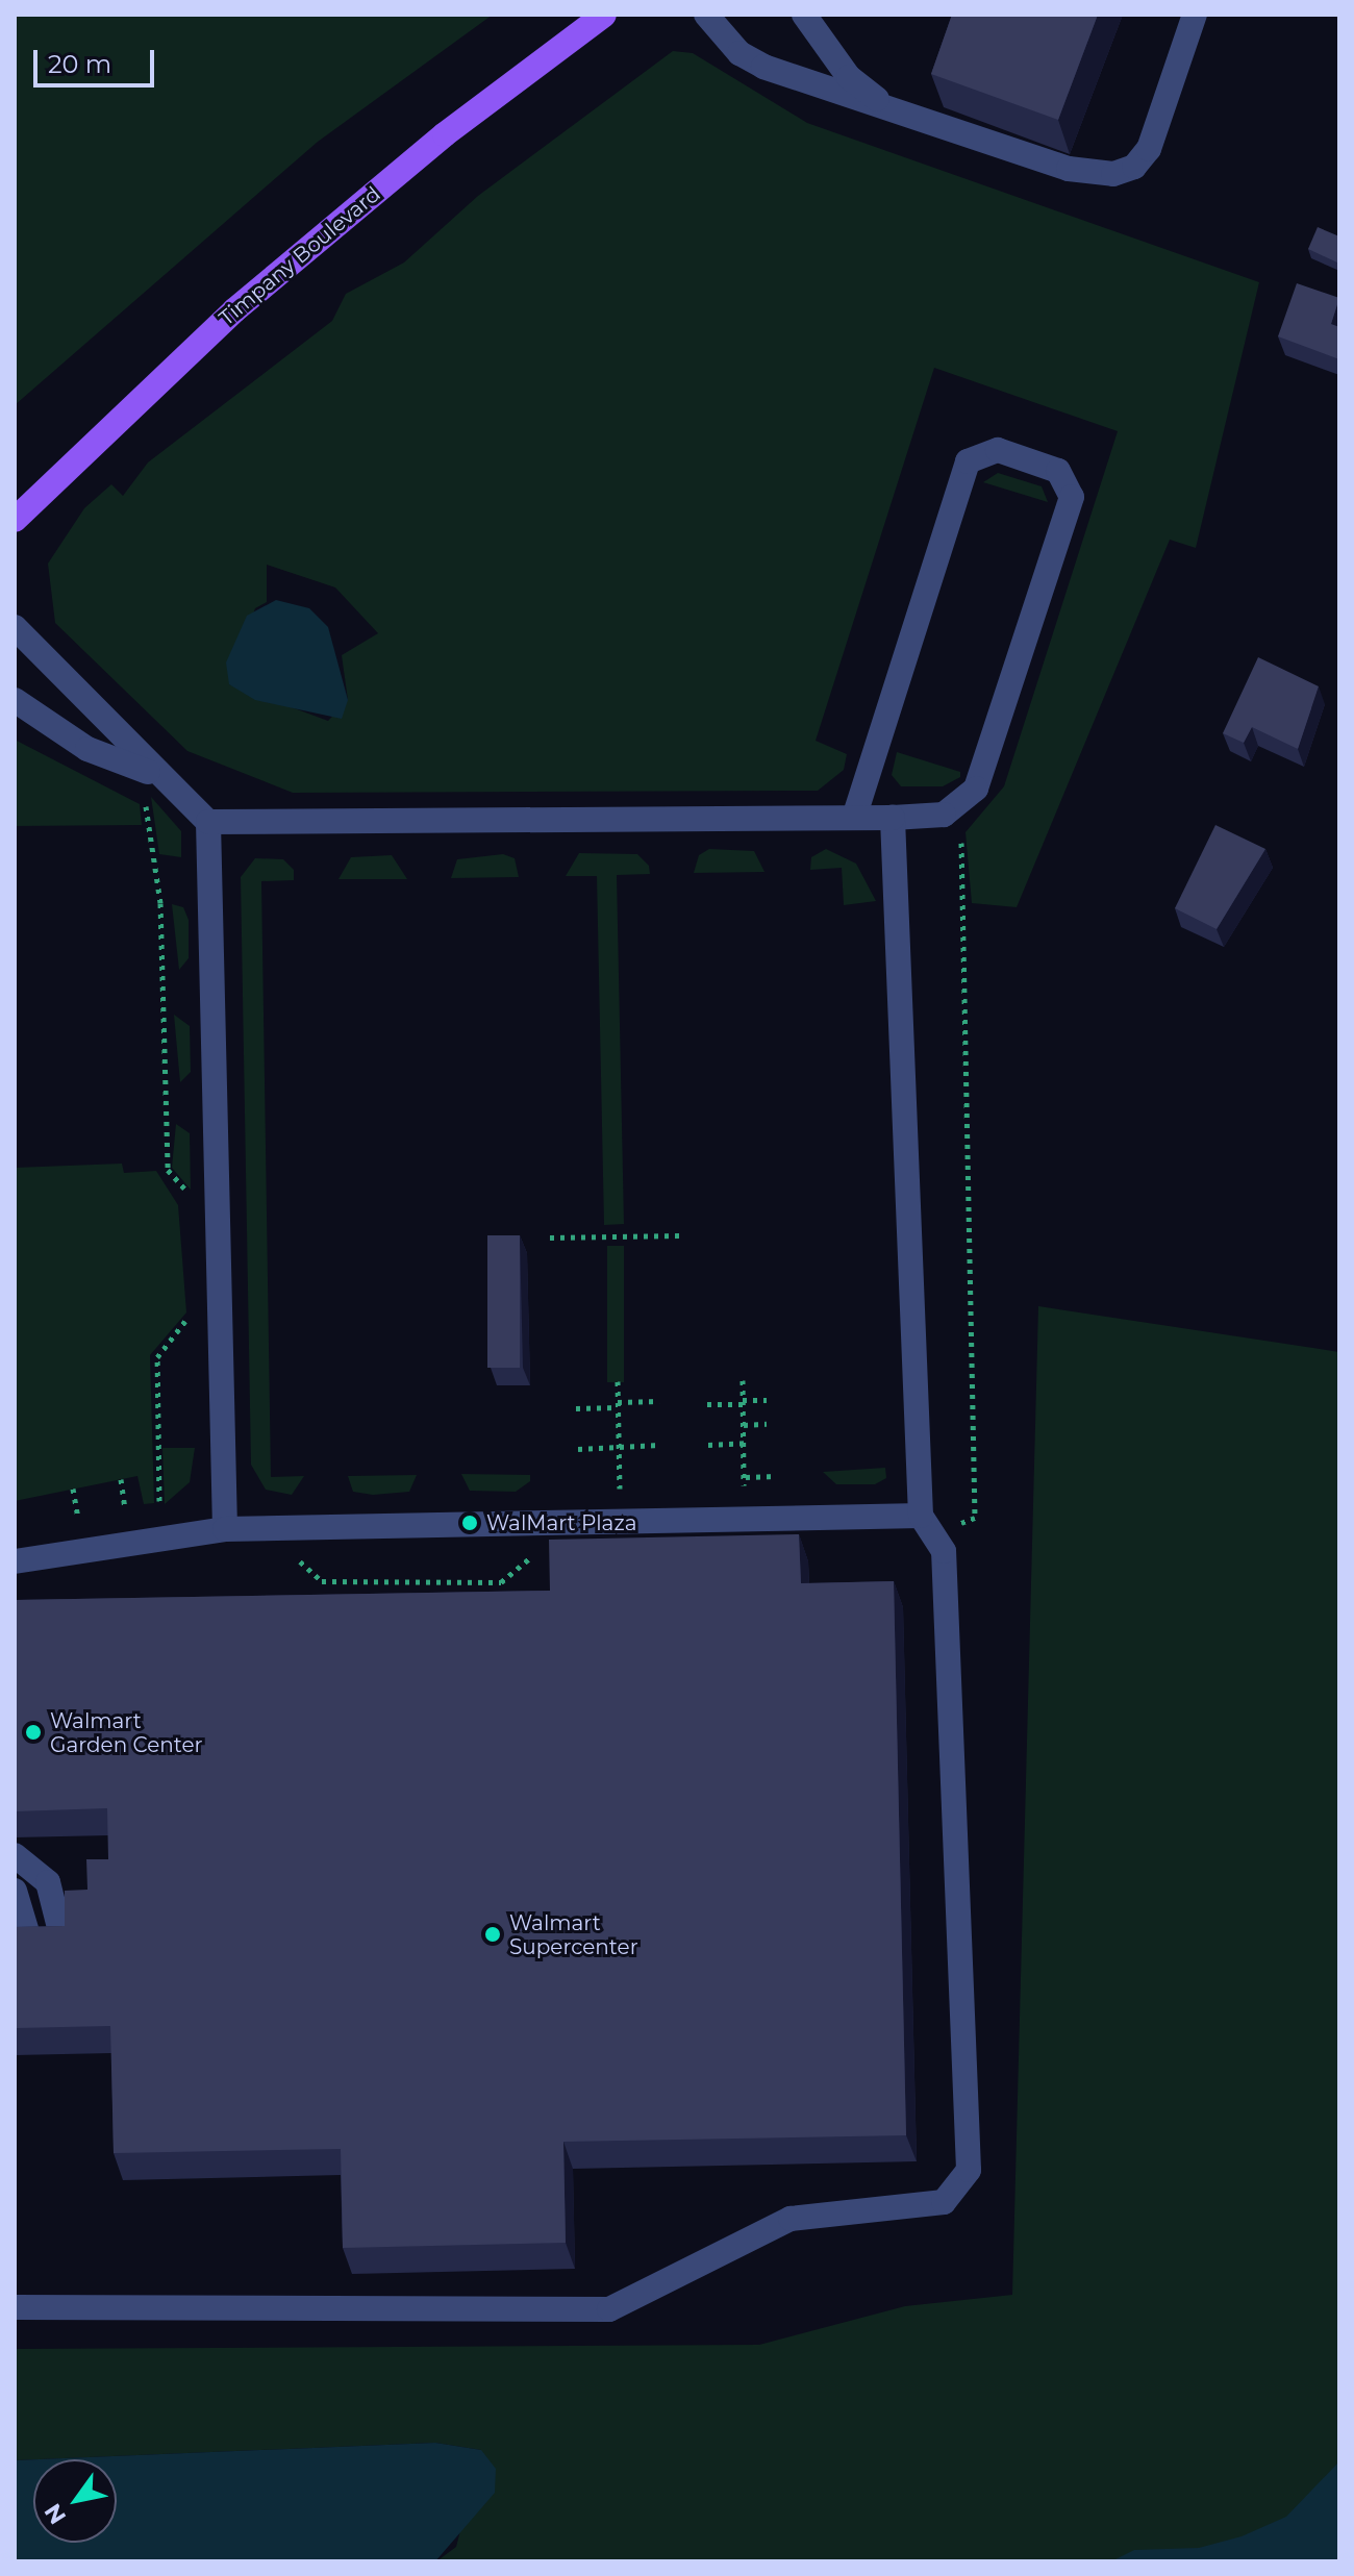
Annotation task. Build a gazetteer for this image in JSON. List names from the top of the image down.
{
  "streets": {
    "main road": ["Timpany Boulevard"]
  },
  "places": ["WalMart Plaza", "Walmart Garden Center", "Walmart Supercenter"],
  "scale_bar": "20 m",
  "north": "bottom left"
}
